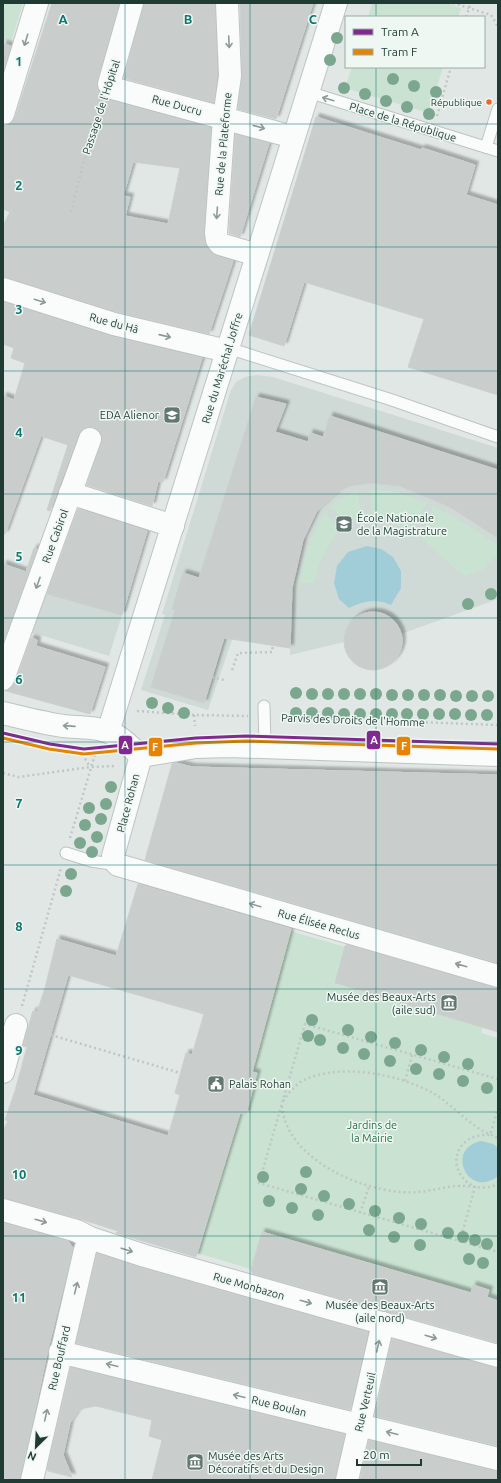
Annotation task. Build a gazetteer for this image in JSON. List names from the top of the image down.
{
  "streets": {
    "street": [
      "Rue Ducru",
      "Passage de l'Hôpital",
      "Rue de la Plateforme",
      "Rue du Hâ",
      "Rue du Maréchal Joffre",
      "Rue Cabirol",
      "Place Rohan",
      "Rue Élisée Reclus",
      "Rue Monbazon",
      "Rue Bouffard",
      "Rue Verteuil",
      "Rue Boulan"
    ],
    "lane": ["Place de la République"],
    "path": ["Parvis des Droits de l'Homme"]
  },
  "crossings": [
    ["Rue Ducru", "Passage de l'Hôpital"],
    ["Rue Ducru", "Rue de la Plateforme"],
    ["Rue Ducru", "Rue du Maréchal Joffre"],
    ["Place de la République", "Rue du Maréchal Joffre"],
    ["Rue de la Plateforme", "Rue du Maréchal Joffre"],
    ["Rue du Hâ", "Rue du Maréchal Joffre"],
    ["Rue du Maréchal Joffre", "Parvis des Droits de l'Homme"],
    ["Place Rohan", "Rue Élisée Reclus"],
    ["Rue Monbazon", "Rue Bouffard"],
    ["Rue Monbazon", "Rue Verteuil"],
    ["Rue Bouffard", "Rue Boulan"],
    ["Rue Verteuil", "Rue Boulan"]
  ],
  "one_way": [
    "Rue Ducru",
    "Place de la République",
    "Rue de la Plateforme",
    "Rue Cabirol",
    "Rue Monbazon",
    "Rue Bouffard",
    "Rue Verteuil",
    "Rue Boulan"
  ],
  "parks": ["Jardins de la Mairie"],
  "places": {
    "other": ["République"],
    "school or university": ["EDA Alienor", "École Nationale de la Magistrature"],
    "museum": ["Musée des Beaux-Arts (aile sud)", "Musée des Beaux-Arts (aile nord)", "Musée des Arts Décoratifs et du Design"],
    "public building": ["Palais Rohan"]
  },
  "lines": ["tram line A", "tram line F"],
  "legend": ["Tram A", "Tram F"],
  "scale_bar": "20 m",
  "north": "bottom left",
  "grid": {
    "columns": ["A", "B", "C"],
    "rows": [
      "1",
      "2",
      "3",
      "4",
      "5",
      "6",
      "7",
      "8",
      "9",
      "10",
      "11"
    ]
  }
}
